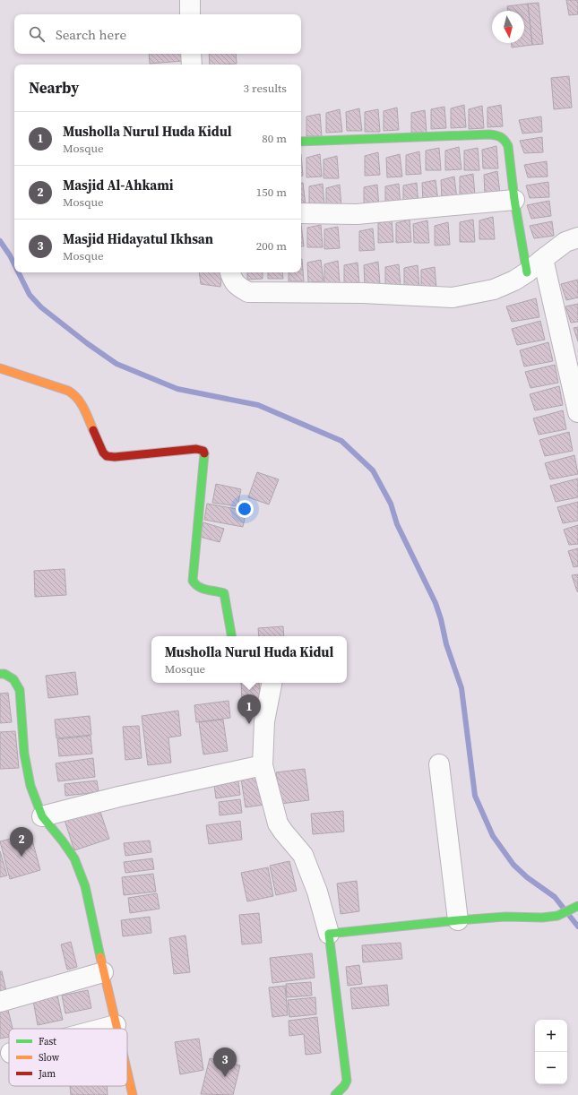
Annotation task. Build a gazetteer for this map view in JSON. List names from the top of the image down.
{
  "legend": ["Fast", "Slow", "Jam"],
  "north": "bottom",
  "page": {
    "search": "Search here",
    "heading": ["Nearby", "3 results"],
    "list": [
      {
        "mark": "1",
        "name": "Musholla Nurul Huda Kidul",
        "note": "Mosque",
        "value": "80 m"
      },
      {
        "mark": "2",
        "name": "Masjid Al-Ahkami",
        "note": "Mosque",
        "value": "150 m"
      },
      {
        "mark": "3",
        "name": "Masjid Hidayatul Ikhsan",
        "note": "Mosque",
        "value": "200 m"
      }
    ],
    "popup": ["Musholla Nurul Huda Kidul", "Mosque"],
    "pins": ["1", "2", "3"],
    "map_buttons": ["+", "−"]
  }
}
